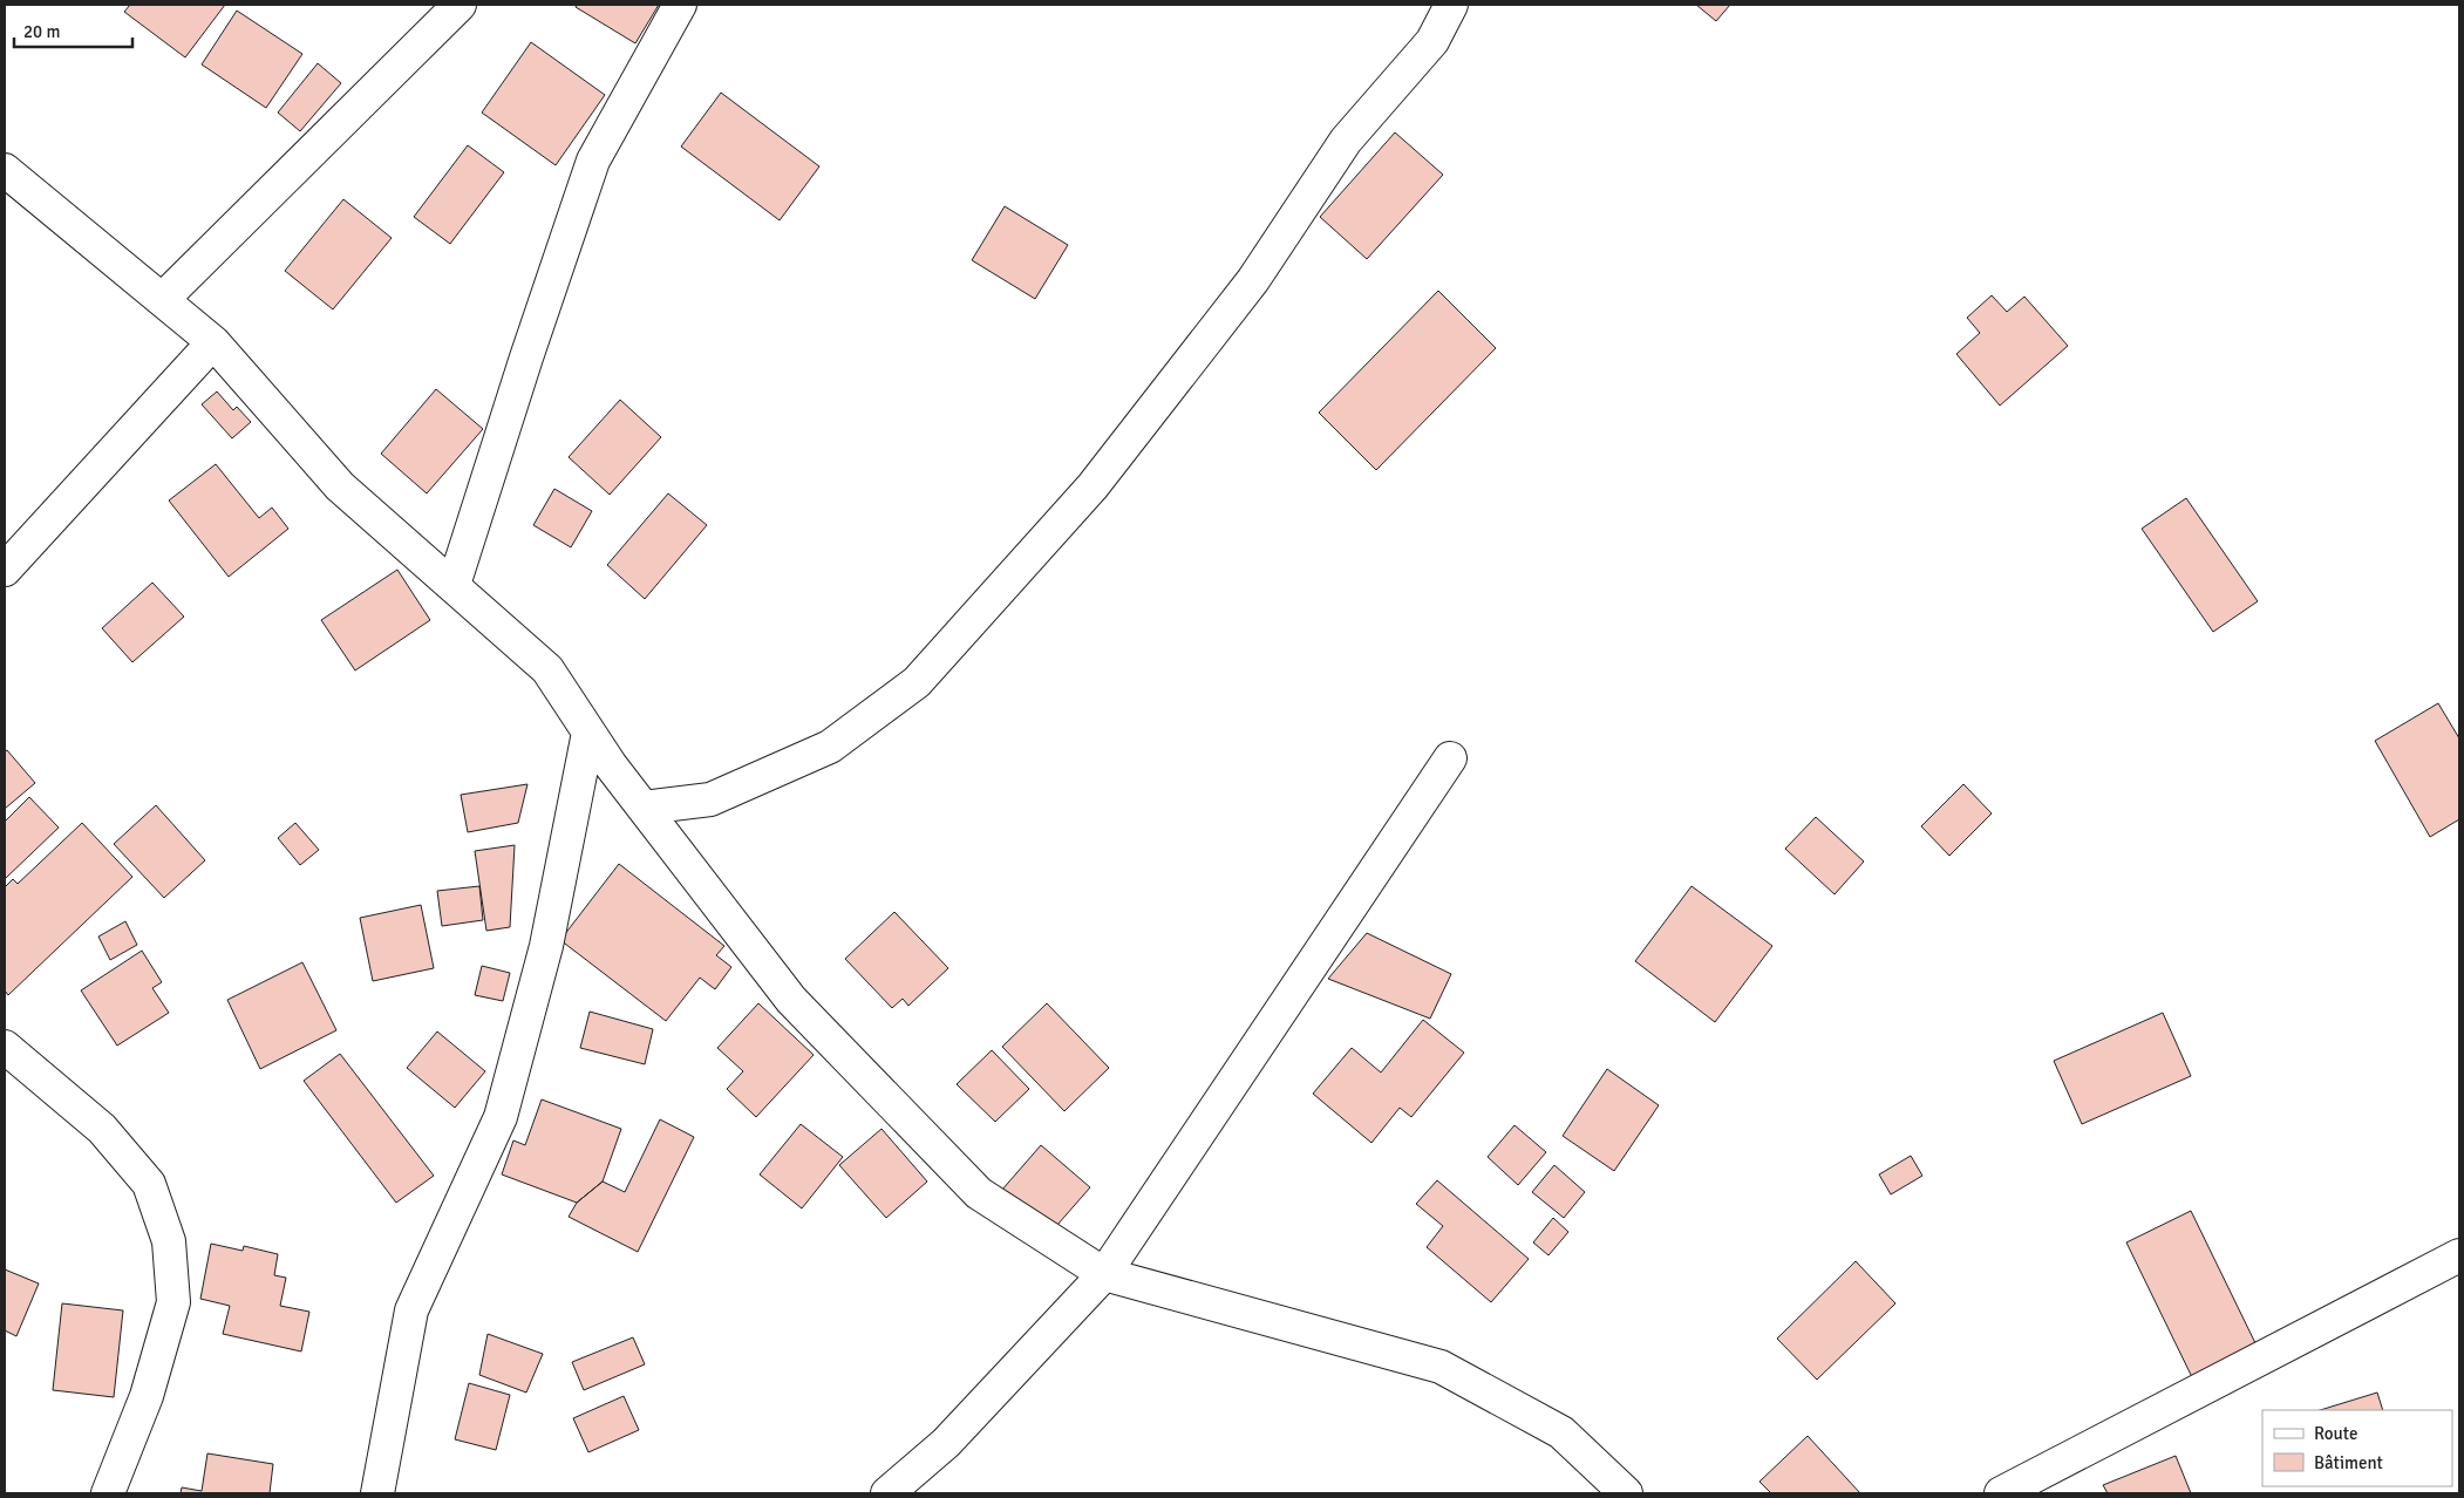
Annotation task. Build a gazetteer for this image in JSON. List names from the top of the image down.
{
  "legend": ["Route", "Bâtiment"],
  "scale_bar": "20 m"
}
